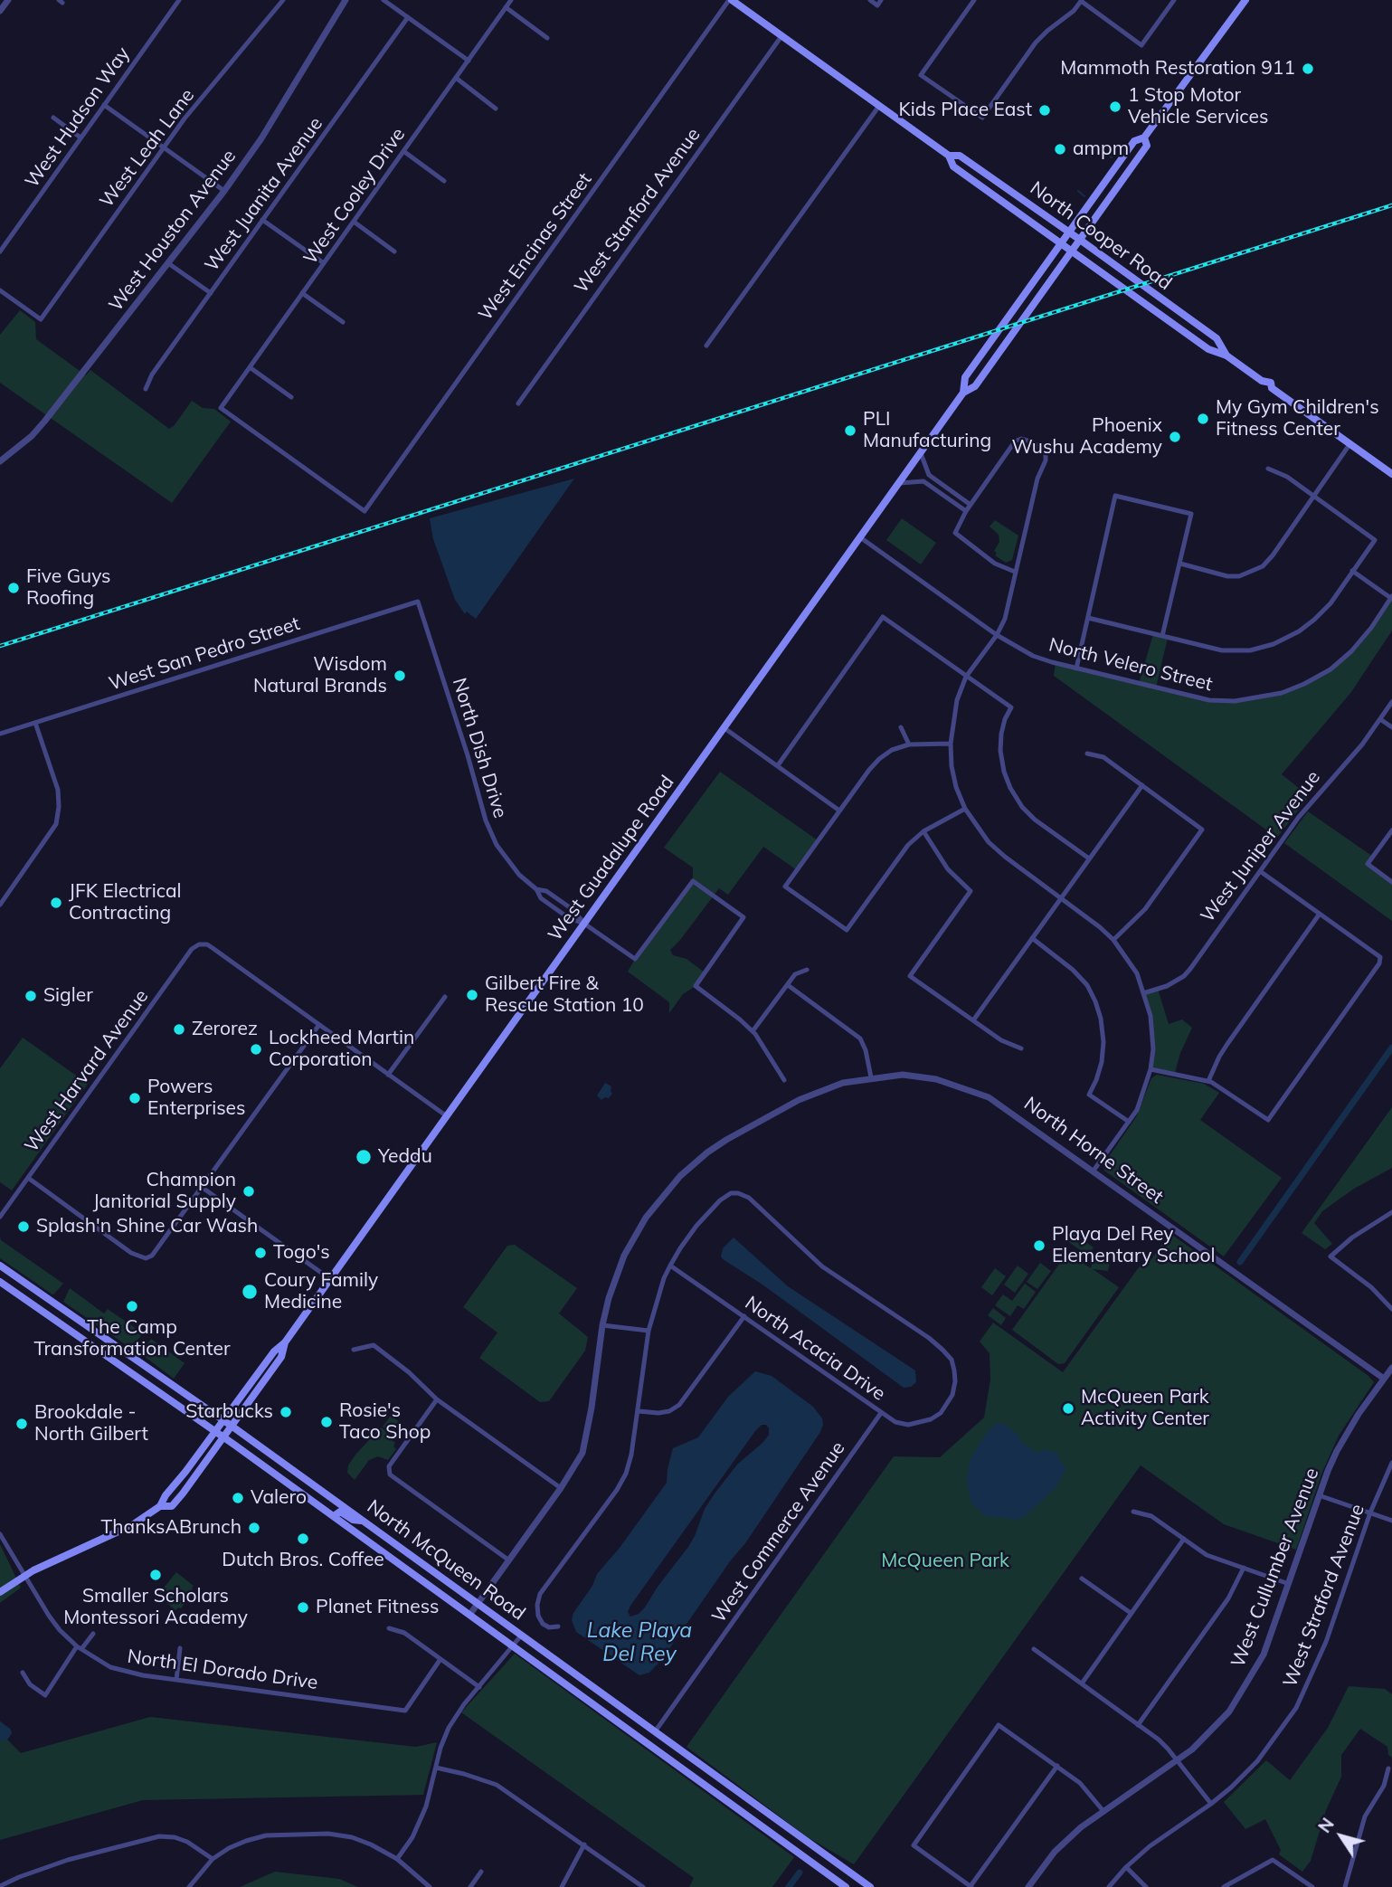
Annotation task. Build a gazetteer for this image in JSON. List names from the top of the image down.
{
  "streets": {
    "main road": ["North Cooper Road", "West Guadalupe Road", "North McQueen Road"],
    "street": [
      "West Hudson Way",
      "West Leah Lane",
      "West Juanita Avenue",
      "West Cooley Drive",
      "West Stanford Avenue",
      "West Houston Avenue",
      "West Encinas Street",
      "West San Pedro Street",
      "North Velero Street",
      "North Dish Drive",
      "West Juniper Avenue",
      "West Harvard Avenue",
      "North Horne Street",
      "North Acacia Drive",
      "West Commerce Avenue",
      "West Cullumber Avenue",
      "West Straford Avenue",
      "North El Dorado Drive"
    ]
  },
  "crossings": [
    ["West Cooley Drive", "West Encinas Street"],
    ["West Stanford Avenue", "North Cooper Road"],
    ["North Cooper Road", "West Encinas Street"],
    ["North Cooper Road", "West Guadalupe Road"],
    ["West San Pedro Street", "North Dish Drive"],
    ["North Velero Street", "West Guadalupe Road"],
    ["North Dish Drive", "West Guadalupe Road"],
    ["West Guadalupe Road", "North McQueen Road"],
    ["West Guadalupe Road", "North El Dorado Drive"],
    ["North Horne Street", "West Cullumber Avenue"],
    ["North Acacia Drive", "West Commerce Avenue"],
    ["West Commerce Avenue", "North McQueen Road"]
  ],
  "water": ["Lake Playa Del Rey"],
  "parks": ["McQueen Park"],
  "places": [
    "Mammoth Restoration 911",
    "1 Stop Motor Vehicle Services",
    "Kids Place East",
    "ampm",
    "My Gym Children's Fitness Center",
    "PLI Manufacturing",
    "Phoenix Wushu Academy",
    "Five Guys Roofing",
    "Wisdom Natural Brands",
    "JFK Electrical Contracting",
    "Gilbert Fire & Rescue Station 10",
    "Sigler",
    "Zerorez",
    "Lockheed Martin Corporation",
    "Powers Enterprises",
    "Yeddu",
    "Champion Janitorial Supply",
    "Splash'n Shine Car Wash",
    "Playa Del Rey Elementary School",
    "Togo's",
    "Coury Family Medicine",
    "The Camp Transformation Center",
    "McQueen Park Activity Center",
    "Starbucks",
    "Rosie's Taco Shop",
    "Brookdale - North Gilbert",
    "Valero",
    "ThanksABrunch",
    "Dutch Bros. Coffee",
    "Smaller Scholars Montessori Academy",
    "Planet Fitness"
  ],
  "north": "top left"
}
